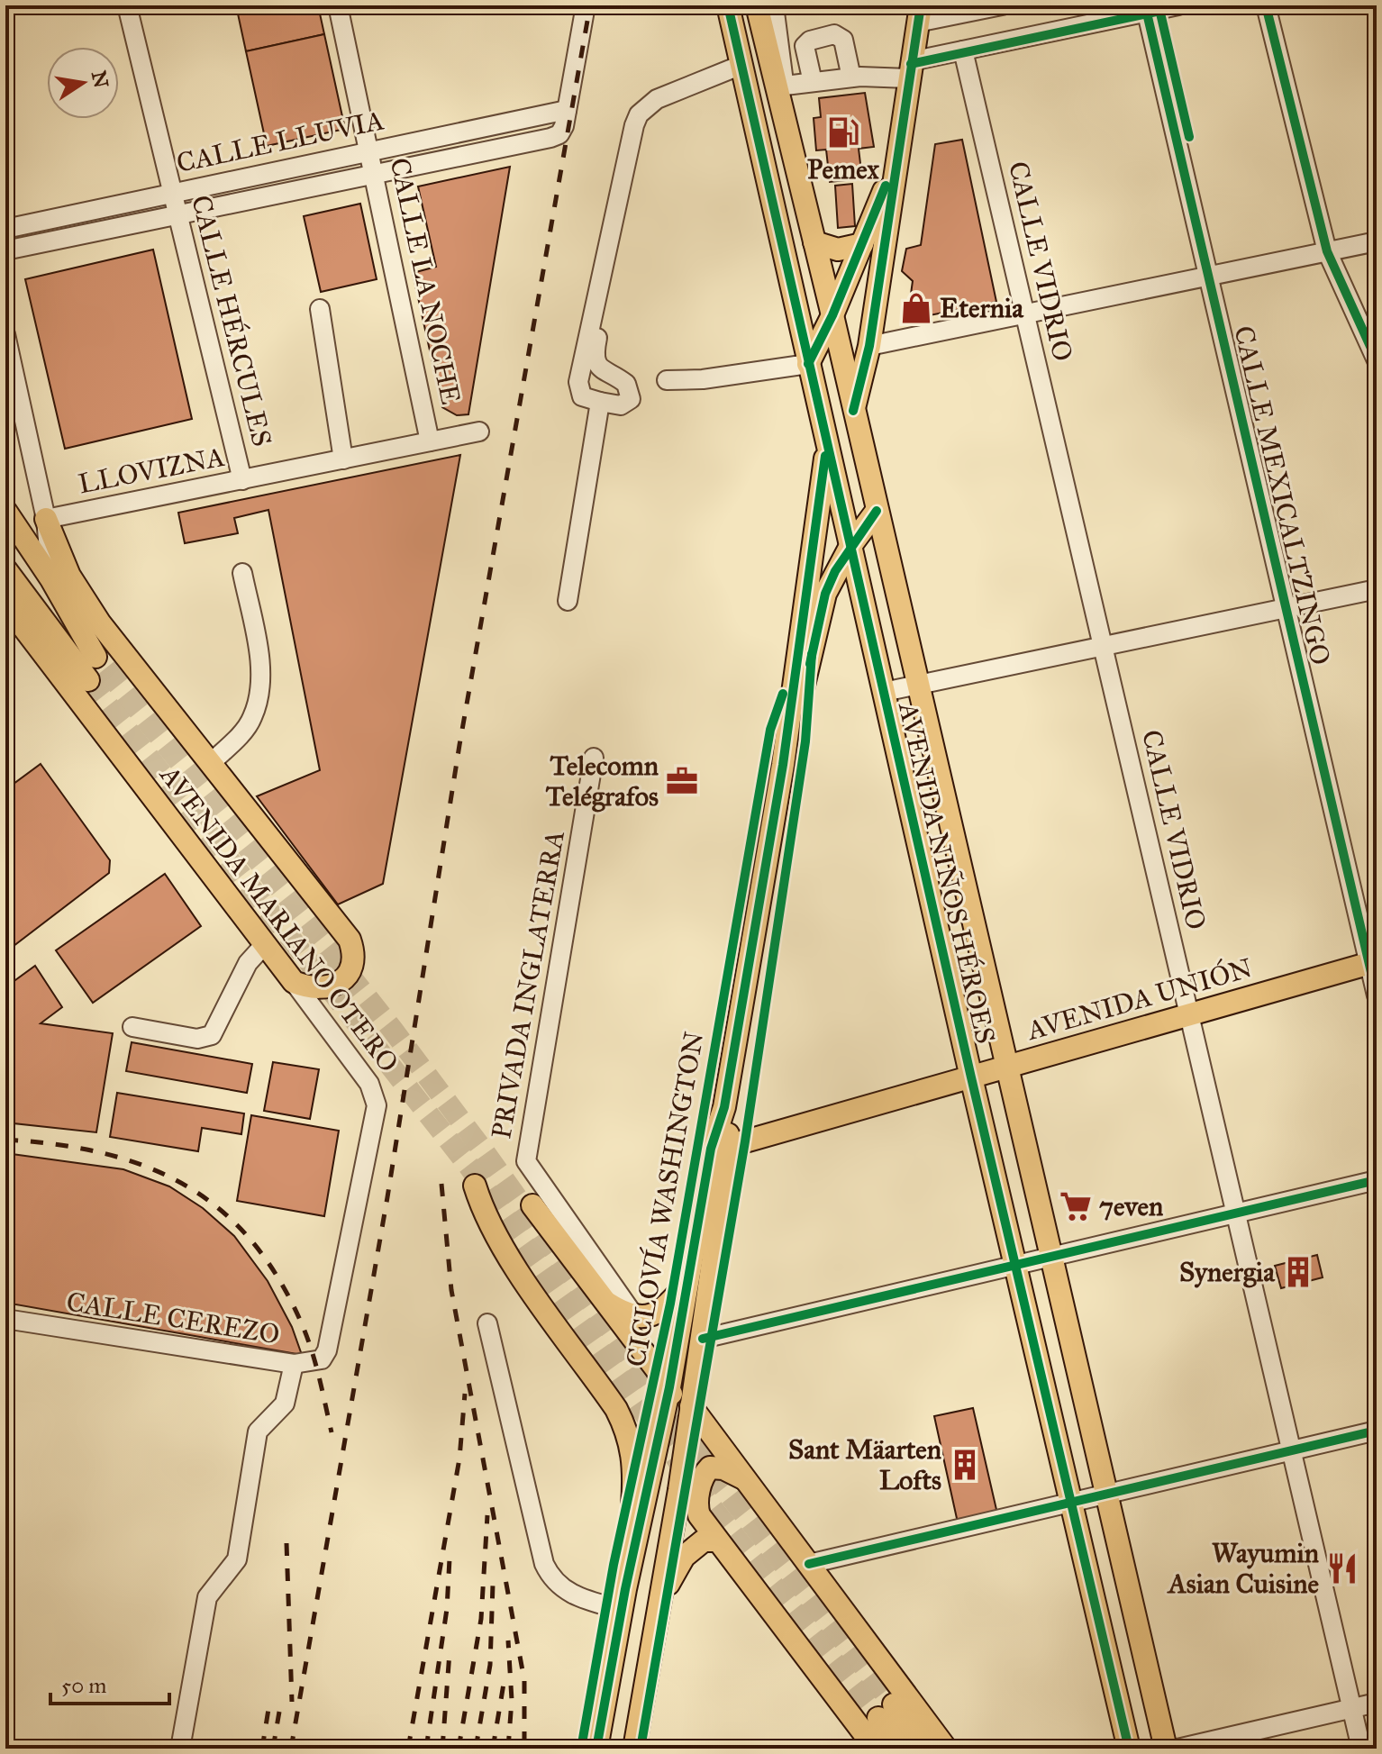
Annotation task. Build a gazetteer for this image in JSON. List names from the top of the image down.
{
  "streets": {
    "main road": ["AVENIDA NIÑOS HÉROES", "AVENIDA MARIANO OTERO", "AVENIDA UNIÓN"],
    "street": [
      "CALLE LLUVIA",
      "CALLE VIDRIO",
      "CALLE LA NOCHE",
      "CALLE HÉRCULES",
      "LLOVIZNA",
      "CALLE MEXICALTZINGO",
      "PRIVADA INGLATERRA",
      "CALLE CEREZO"
    ],
    "cycle path": ["CICLOVÍA WASHINGTON"]
  },
  "crossings": [
    ["CALLE LLUVIA", "CALLE LA NOCHE"],
    ["CALLE LLUVIA", "CALLE HÉRCULES"],
    ["CALLE VIDRIO", "AVENIDA UNIÓN"],
    ["CALLE LA NOCHE", "LLOVIZNA"],
    ["CALLE HÉRCULES", "LLOVIZNA"],
    ["CALLE MEXICALTZINGO", "AVENIDA UNIÓN"],
    ["AVENIDA NIÑOS HÉROES", "AVENIDA UNIÓN"],
    ["AVENIDA MARIANO OTERO", "CALLE CEREZO"]
  ],
  "places": {
    "fuel station": ["Pemex"],
    "shop": ["Eternia"],
    "office": ["Telecomn Telégrafos"],
    "supermarket": ["7even"],
    "building": ["Synergia", "Sant Mäarten Lofts"],
    "restaurant": ["Wayumin Asian Cuisine"]
  },
  "scale_bar": "50 m",
  "north": "right"
}
